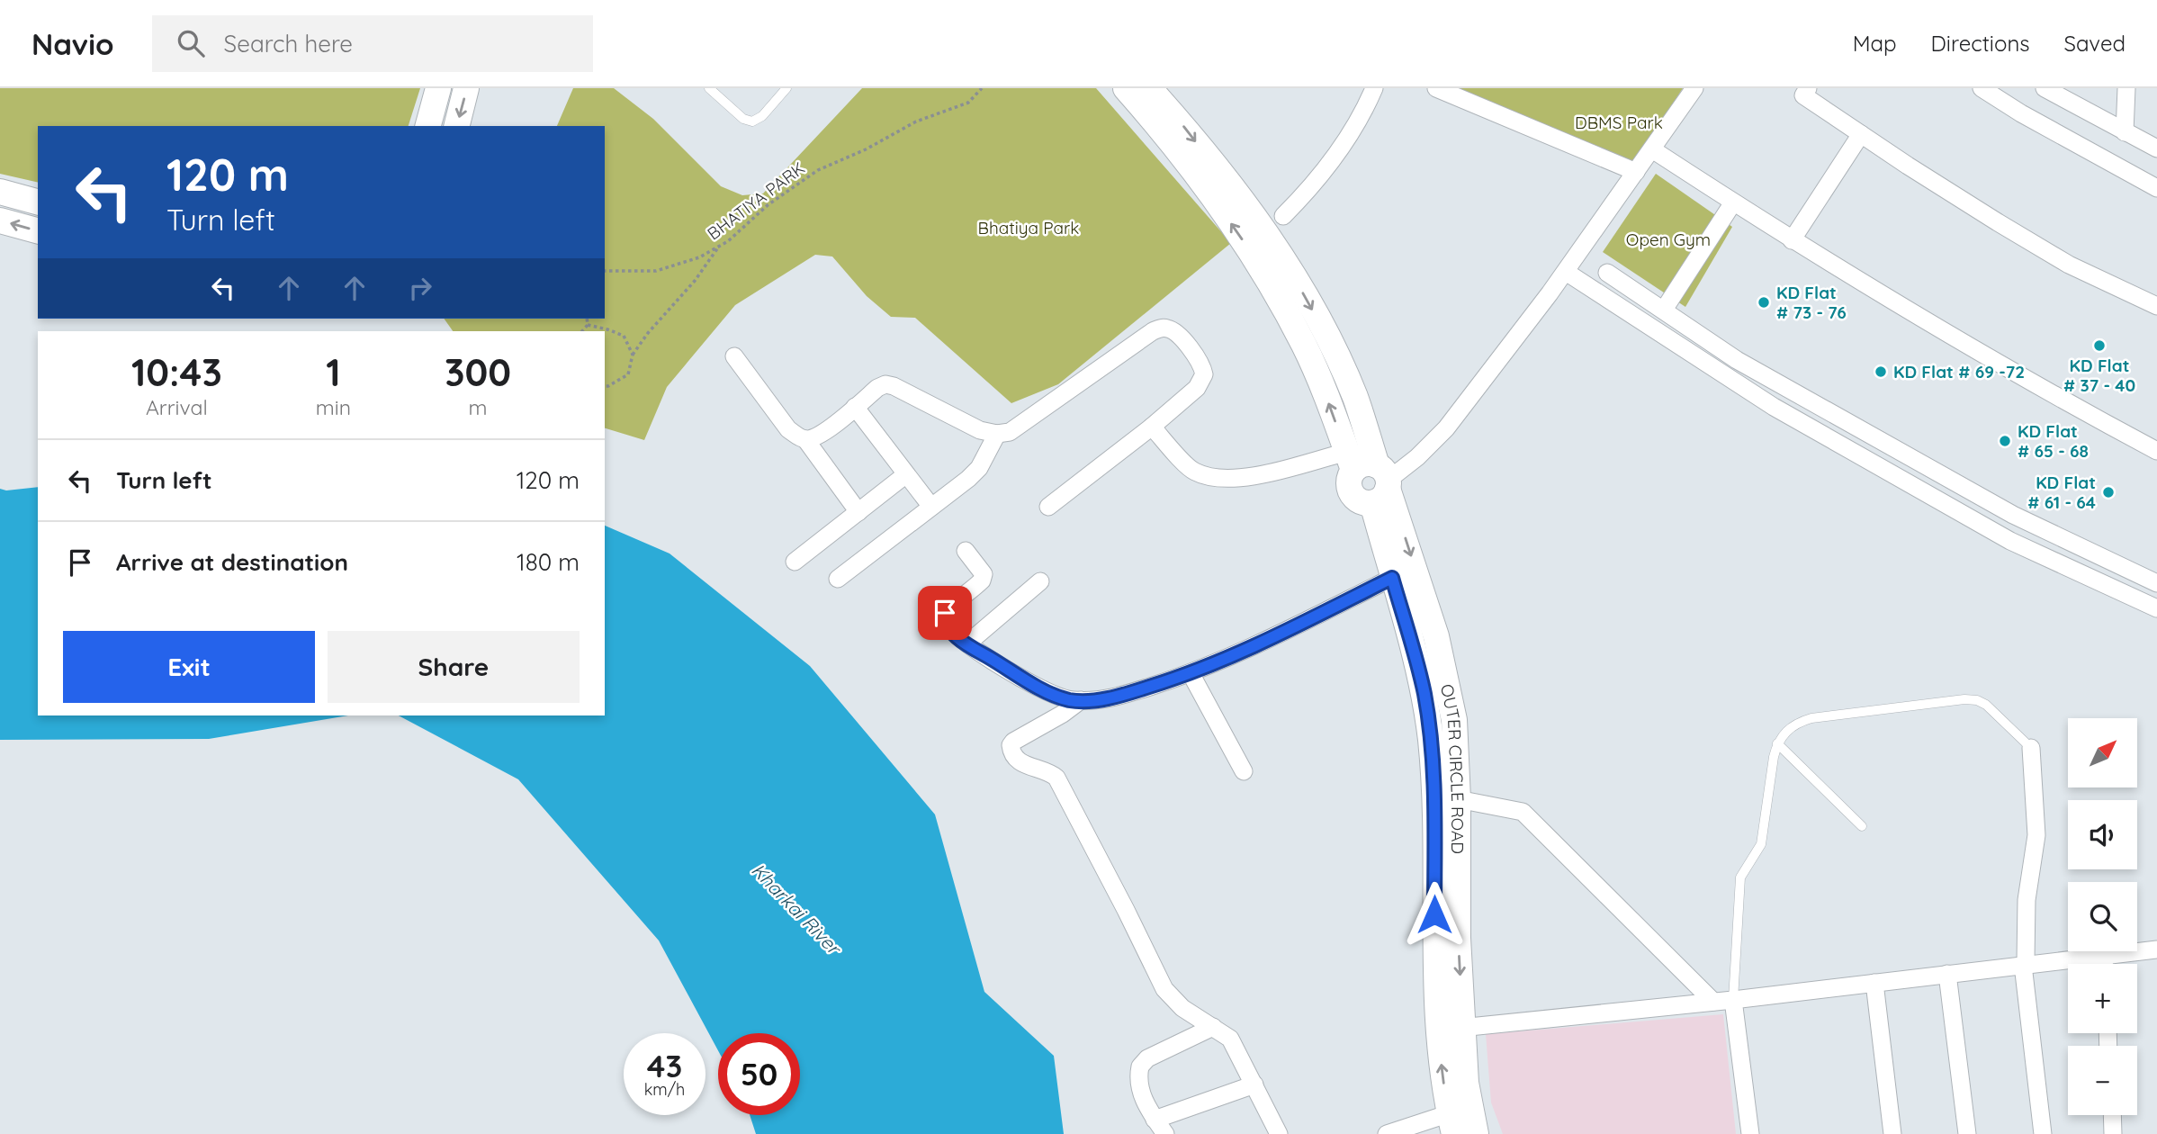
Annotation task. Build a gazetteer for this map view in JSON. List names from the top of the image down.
{
  "streets": {
    "main road": ["OUTER CIRCLE ROAD"],
    "path": ["BHATIYA PARK"]
  },
  "water": ["Kharkai River"],
  "parks": ["DBMS Park", "Bhatiya Park", "Open Gym"],
  "places": [
    "KD Flat # 73 - 76",
    "KD Flat # 37 - 40",
    "KD Flat # 69 -72",
    "KD Flat # 65 - 68",
    "KD Flat # 61 - 64"
  ],
  "north": "top right",
  "page": {
    "header": "Navio",
    "search": "Search here",
    "nav": ["Map", "Directions", "Saved"],
    "turn": ["120 m", "Turn left"],
    "eta": [
      "10:43",
      "Arrival",
      "1",
      "min",
      "300",
      "m"
    ],
    "list": [
      {
        "name": "Turn left",
        "value": "120 m"
      },
      {
        "name": "Arrive at destination",
        "value": "180 m"
      }
    ],
    "buttons": ["Exit", "Share"],
    "map_buttons": ["+", "−"],
    "speed": "43 km/h",
    "limit": "50"
  }
}
